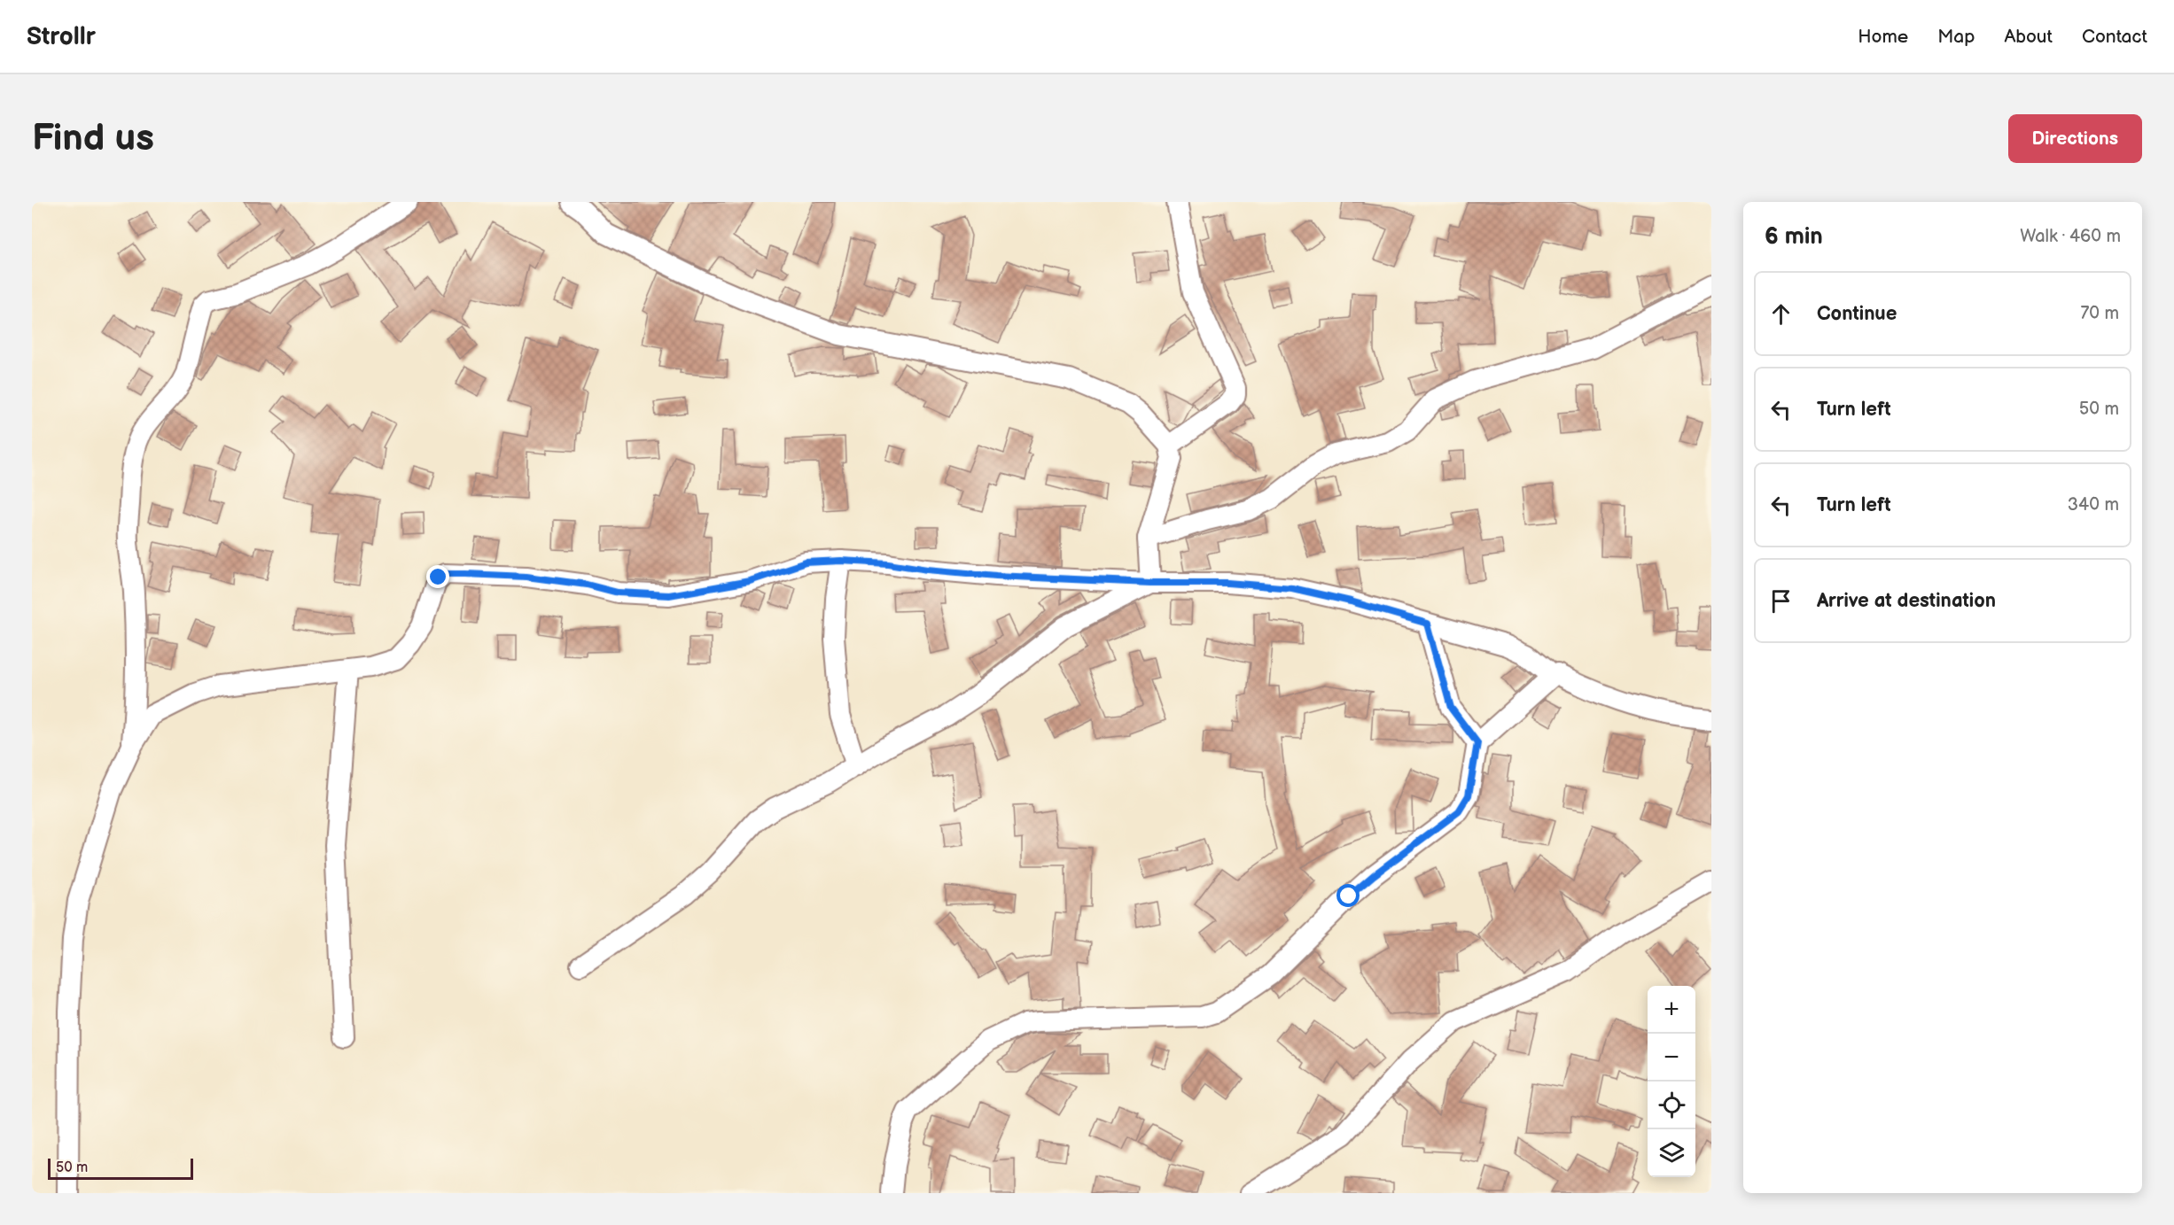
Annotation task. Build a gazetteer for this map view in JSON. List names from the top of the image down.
{
  "scale_bar": "50 m",
  "page": {
    "header": "Strollr",
    "nav": [
      "Home",
      "Map",
      "About",
      "Contact"
    ],
    "buttons": "Directions",
    "title": "Find us",
    "heading": ["6 min", "Walk · 460 m"],
    "list": [
      ["Continue", "70 m"],
      ["Turn left", "50 m"],
      ["Turn left", "340 m"],
      "Arrive at destination"
    ],
    "map_buttons": ["+", "−"],
    "scale": "50 m"
  }
}
